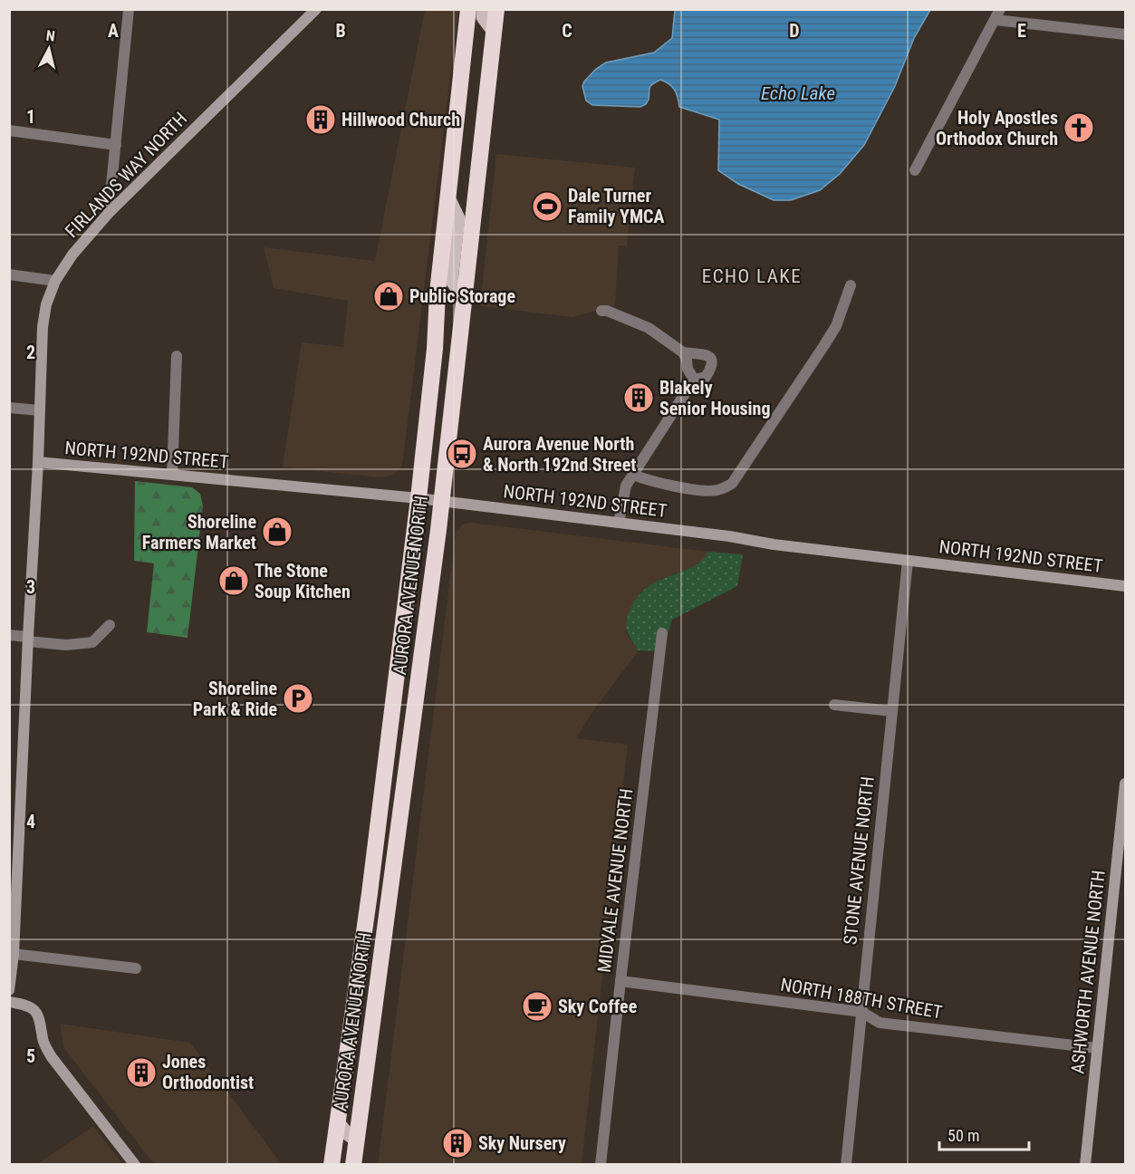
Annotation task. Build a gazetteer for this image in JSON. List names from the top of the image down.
{
  "streets": {
    "highway": ["AURORA AVENUE NORTH"],
    "street": [
      "FIRLANDS WAY NORTH",
      "NORTH 192ND STREET",
      "STONE AVENUE NORTH",
      "MIDVALE AVENUE NORTH",
      "ASHWORTH AVENUE NORTH",
      "NORTH 188TH STREET"
    ]
  },
  "crossings": [
    ["FIRLANDS WAY NORTH", "NORTH 192ND STREET"],
    ["NORTH 192ND STREET", "AURORA AVENUE NORTH"],
    ["NORTH 192ND STREET", "STONE AVENUE NORTH"],
    ["STONE AVENUE NORTH", "NORTH 188TH STREET"],
    ["MIDVALE AVENUE NORTH", "NORTH 188TH STREET"],
    ["ASHWORTH AVENUE NORTH", "NORTH 188TH STREET"]
  ],
  "districts": ["ECHO LAKE"],
  "water": ["Echo Lake"],
  "places": {
    "building": [
      "Hillwood Church",
      "Blakely Senior Housing",
      "Jones Orthodontist",
      "Sky Nursery"
    ],
    "church": ["Holy Apostles Orthodox Church"],
    "sports": ["Dale Turner Family YMCA"],
    "shop": ["Public Storage", "Shoreline Farmers Market", "The Stone Soup Kitchen"],
    "bus stop": ["Aurora Avenue North & North 192nd Street"],
    "parking": ["Shoreline Park & Ride"],
    "cafe": ["Sky Coffee"]
  },
  "scale_bar": "50 m",
  "north": "top",
  "grid": {
    "columns": [
      "A",
      "B",
      "C",
      "D",
      "E"
    ],
    "rows": [
      "1",
      "2",
      "3",
      "4",
      "5"
    ]
  }
}
